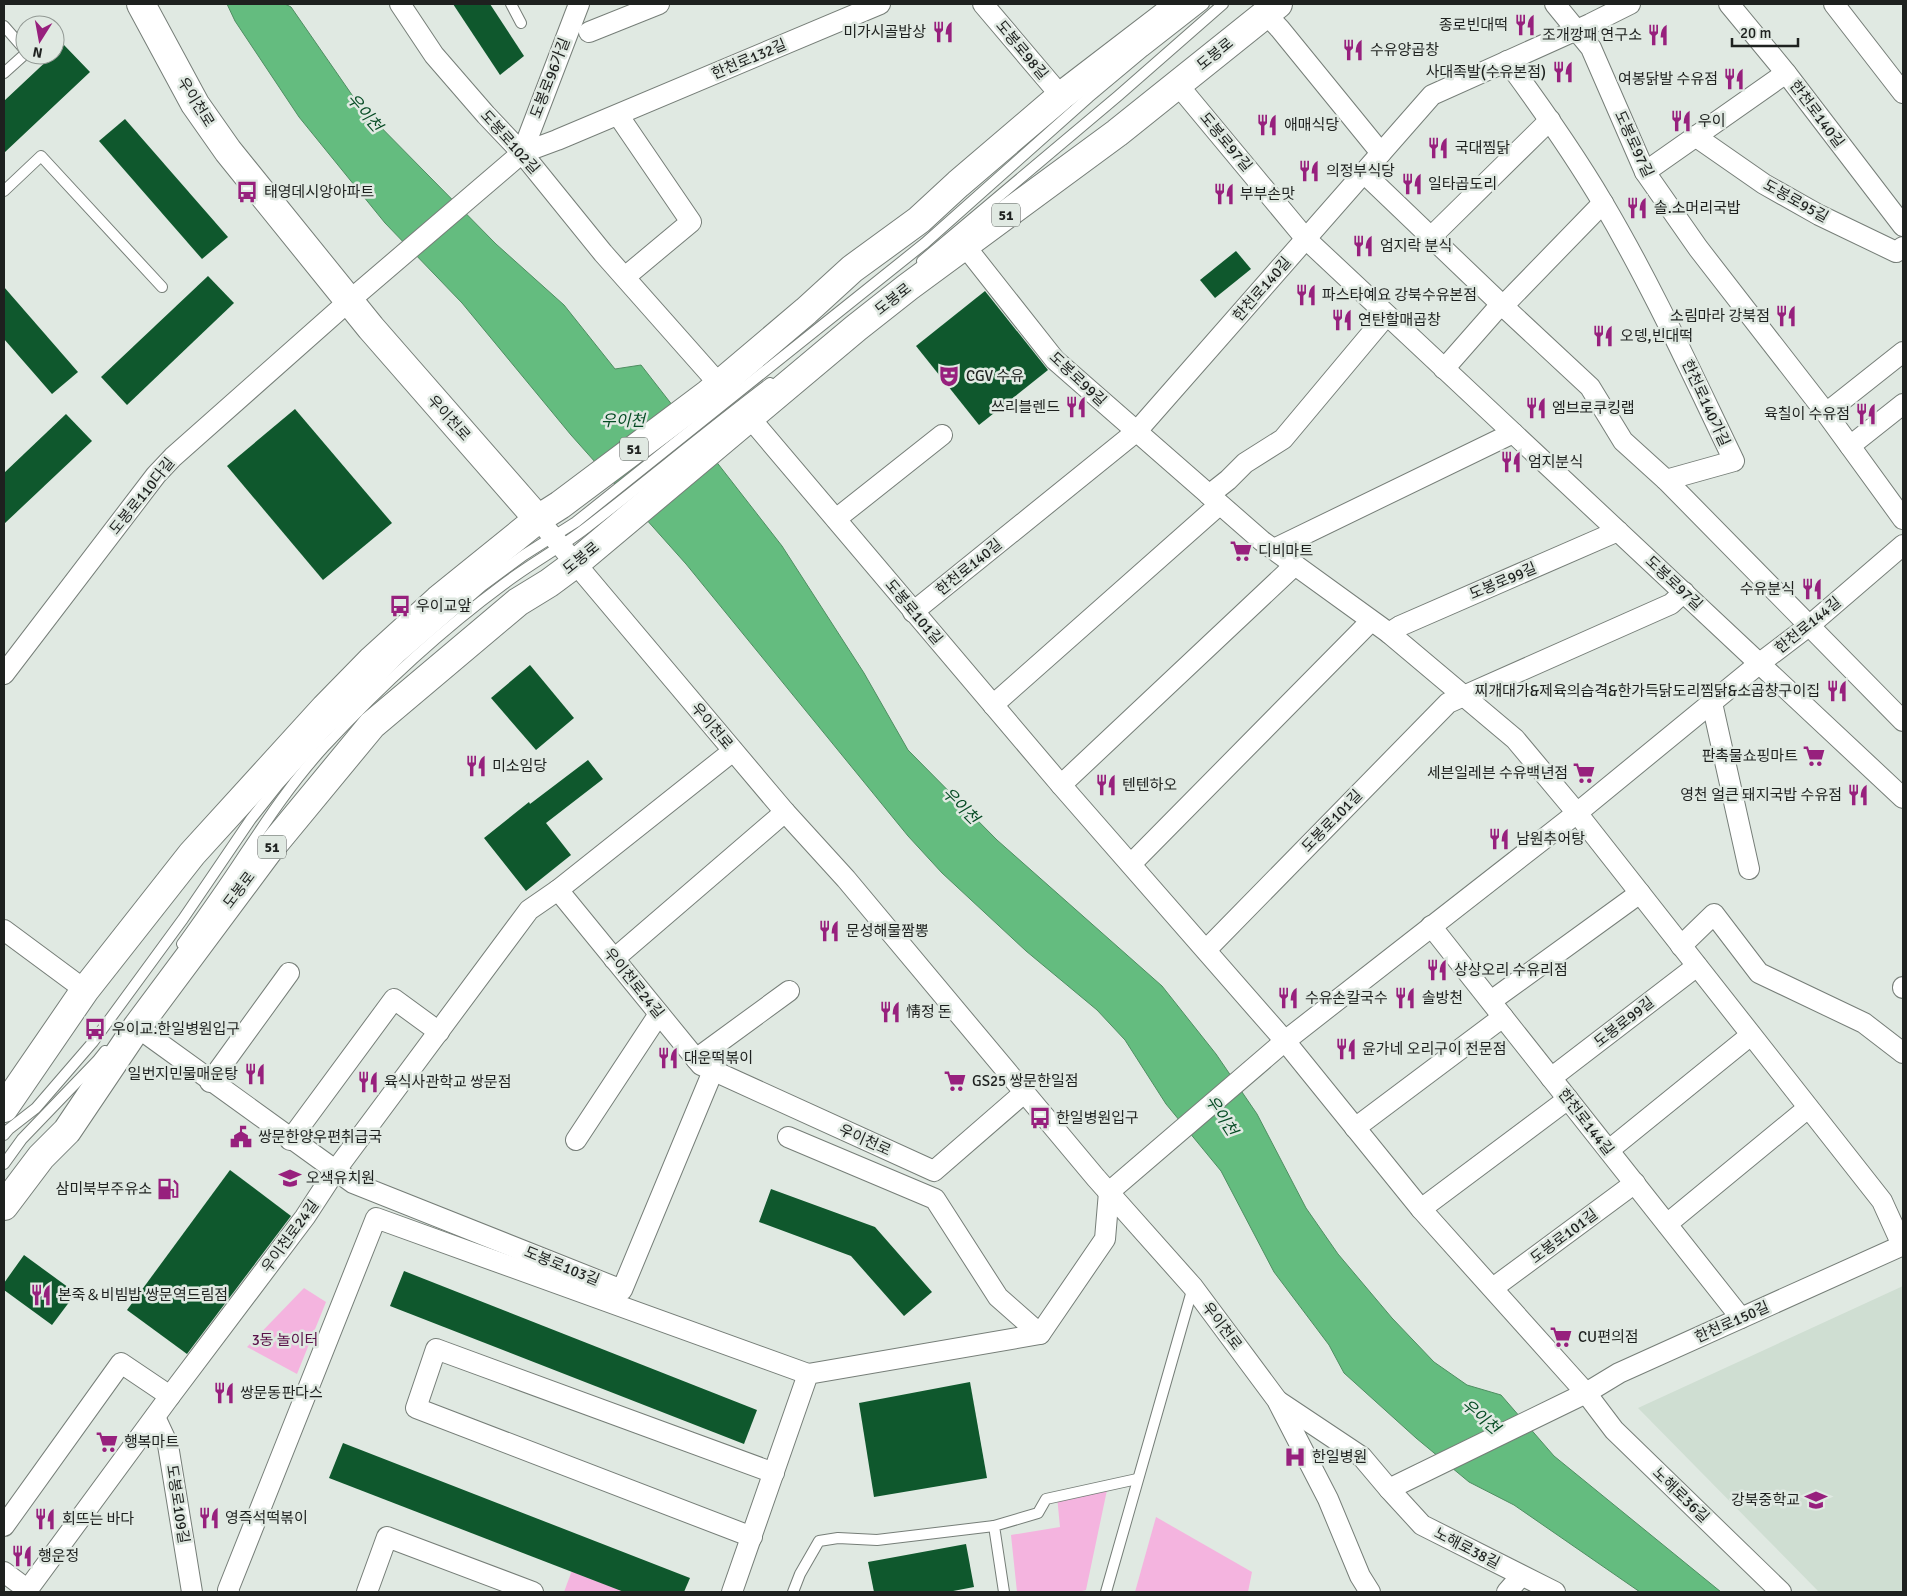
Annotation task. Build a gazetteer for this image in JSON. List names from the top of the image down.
{
  "streets": {
    "main road": ["도봉로", "우이천로", "51"],
    "street": [
      "도봉로98길",
      "한천로132길",
      "도봉로96가길",
      "한천로140길",
      "도봉로102길",
      "도봉로97길",
      "도봉로95길",
      "도봉로99길",
      "한천로140가길",
      "도봉로110다길",
      "도봉로101길",
      "한천로144길",
      "우이천로24길",
      "도봉로103길",
      "한천로150길",
      "노해로36길",
      "도봉로109길",
      "노해로38길"
    ]
  },
  "crossings": [
    ["도봉로98길", "51"],
    ["도봉로", "우이천로"],
    ["도봉로", "한천로140길"],
    ["도봉로", "도봉로102길"],
    ["도봉로", "도봉로97길"],
    ["도봉로", "51"],
    ["도봉로", "도봉로99길"],
    ["도봉로", "도봉로101길"],
    ["도봉로", "도봉로103길"],
    ["한천로132길", "도봉로96가길"],
    ["한천로132길", "도봉로102길"],
    ["한천로132길", "도봉로110다길"],
    ["도봉로96가길", "도봉로102길"],
    ["도봉로96가길", "도봉로110다길"],
    ["우이천로", "도봉로110다길"],
    ["우이천로", "한천로144길"],
    ["우이천로", "우이천로24길"],
    ["우이천로", "도봉로103길"],
    ["한천로140길", "도봉로97길"],
    ["한천로140길", "도봉로99길"],
    ["한천로140길", "한천로140가길"],
    ["한천로140길", "도봉로101길"],
    ["도봉로102길", "51"],
    ["도봉로102길", "도봉로110다길"],
    ["도봉로97길", "도봉로99길"],
    ["도봉로97길", "한천로144길"],
    ["도봉로99길", "도봉로101길"],
    ["도봉로99길", "한천로144길"],
    ["도봉로99길", "한천로150길"],
    ["도봉로101길", "한천로144길"],
    ["도봉로101길", "한천로150길"],
    ["도봉로101길", "노해로36길"],
    ["한천로144길", "한천로150길"],
    ["우이천로24길", "도봉로103길"],
    ["우이천로24길", "도봉로109길"],
    ["한천로150길", "노해로36길"],
    ["한천로150길", "노해로38길"]
  ],
  "water": ["우이천"],
  "parks": ["3동 놀이터"],
  "places": {
    "restaurant": [
      "종로빈대떡",
      "미가시골밥상",
      "조개깡패 연구소",
      "수유양곱창",
      "사대족발(수유본점)",
      "여봉닭발 수유점",
      "우이",
      "애매식당",
      "국대찜닭",
      "의정부식당",
      "일타곱도리",
      "부부손맛",
      "솔.소머리국밥",
      "엄지락 분식",
      "파스타예요 강북수유본점",
      "소림마라 강북점",
      "연탄할매곱창",
      "오뎅,빈대떡",
      "쓰리블렌드",
      "엠브로쿠킹랩",
      "육칠이 수유점",
      "엄지분식",
      "수유분식",
      "찌개대가&제육의습격&한가득닭도리찜닭&소곱창구이집",
      "미소임당",
      "텐텐하오",
      "영천 얼큰 돼지국밥 수유점",
      "남원추어탕",
      "문성해물짬뽕",
      "상상오리 수유리점",
      "수유손칼국수",
      "솔방천",
      "情정 돈",
      "윤가네 오리구이 전문점",
      "대운떡볶이",
      "일번지민물매운탕",
      "육식사관학교 쌍문점",
      "본죽＆비빔밥 쌍문역드림점",
      "쌍문동판다스",
      "영즉석떡볶이",
      "회뜨는 바다",
      "행운정"
    ],
    "bus stop": [
      "태영데시앙아파트",
      "우이교앞",
      "우이교.한일병원입구",
      "한일병원입구"
    ],
    "theatre": ["CGV 수유"],
    "supermarket": [
      "디비마트",
      "판촉물쇼핑마트",
      "세븐일레븐 수유백년점",
      "GS25 쌍문한일점",
      "CU편의점",
      "행복마트"
    ],
    "public building": ["쌍문한양우편취급국"],
    "school or university": ["오색유치원", "강북중학교"],
    "fuel station": ["삼미북부주유소"],
    "hospital": ["한일병원"]
  },
  "scale_bar": "20 m",
  "north": "bottom"
}
